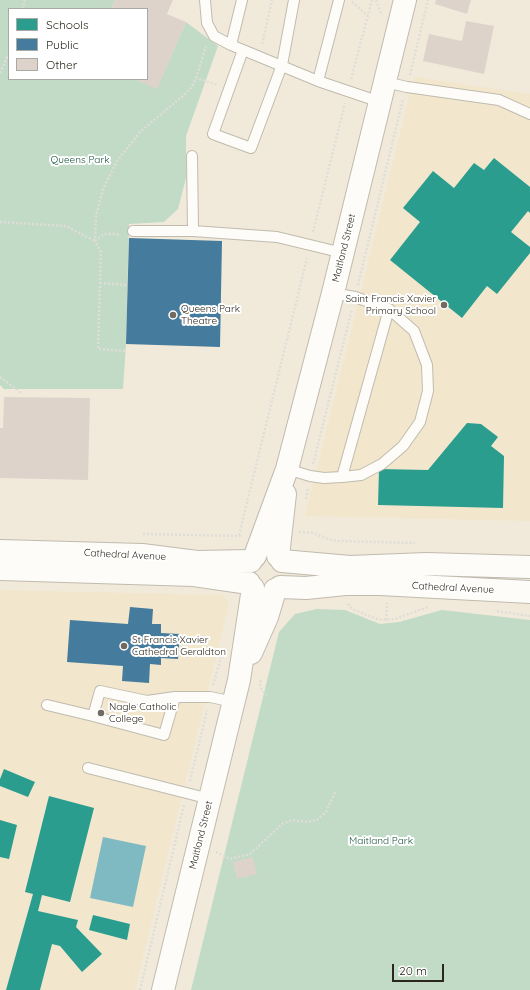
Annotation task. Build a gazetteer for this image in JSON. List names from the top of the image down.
{
  "streets": {
    "main road": ["Maitland Street", "Cathedral Avenue"]
  },
  "crossings": [
    ["Maitland Street", "Cathedral Avenue"]
  ],
  "parks": ["Queens Park", "Maitland Park"],
  "places": [
    "Saint Francis Xavier Primary School",
    "Queens Park Theatre",
    "St Francis Xavier Cathedral Geraldton",
    "Nagle Catholic College"
  ],
  "legend": ["Schools", "Public", "Other"],
  "scale_bar": "20 m"
}
